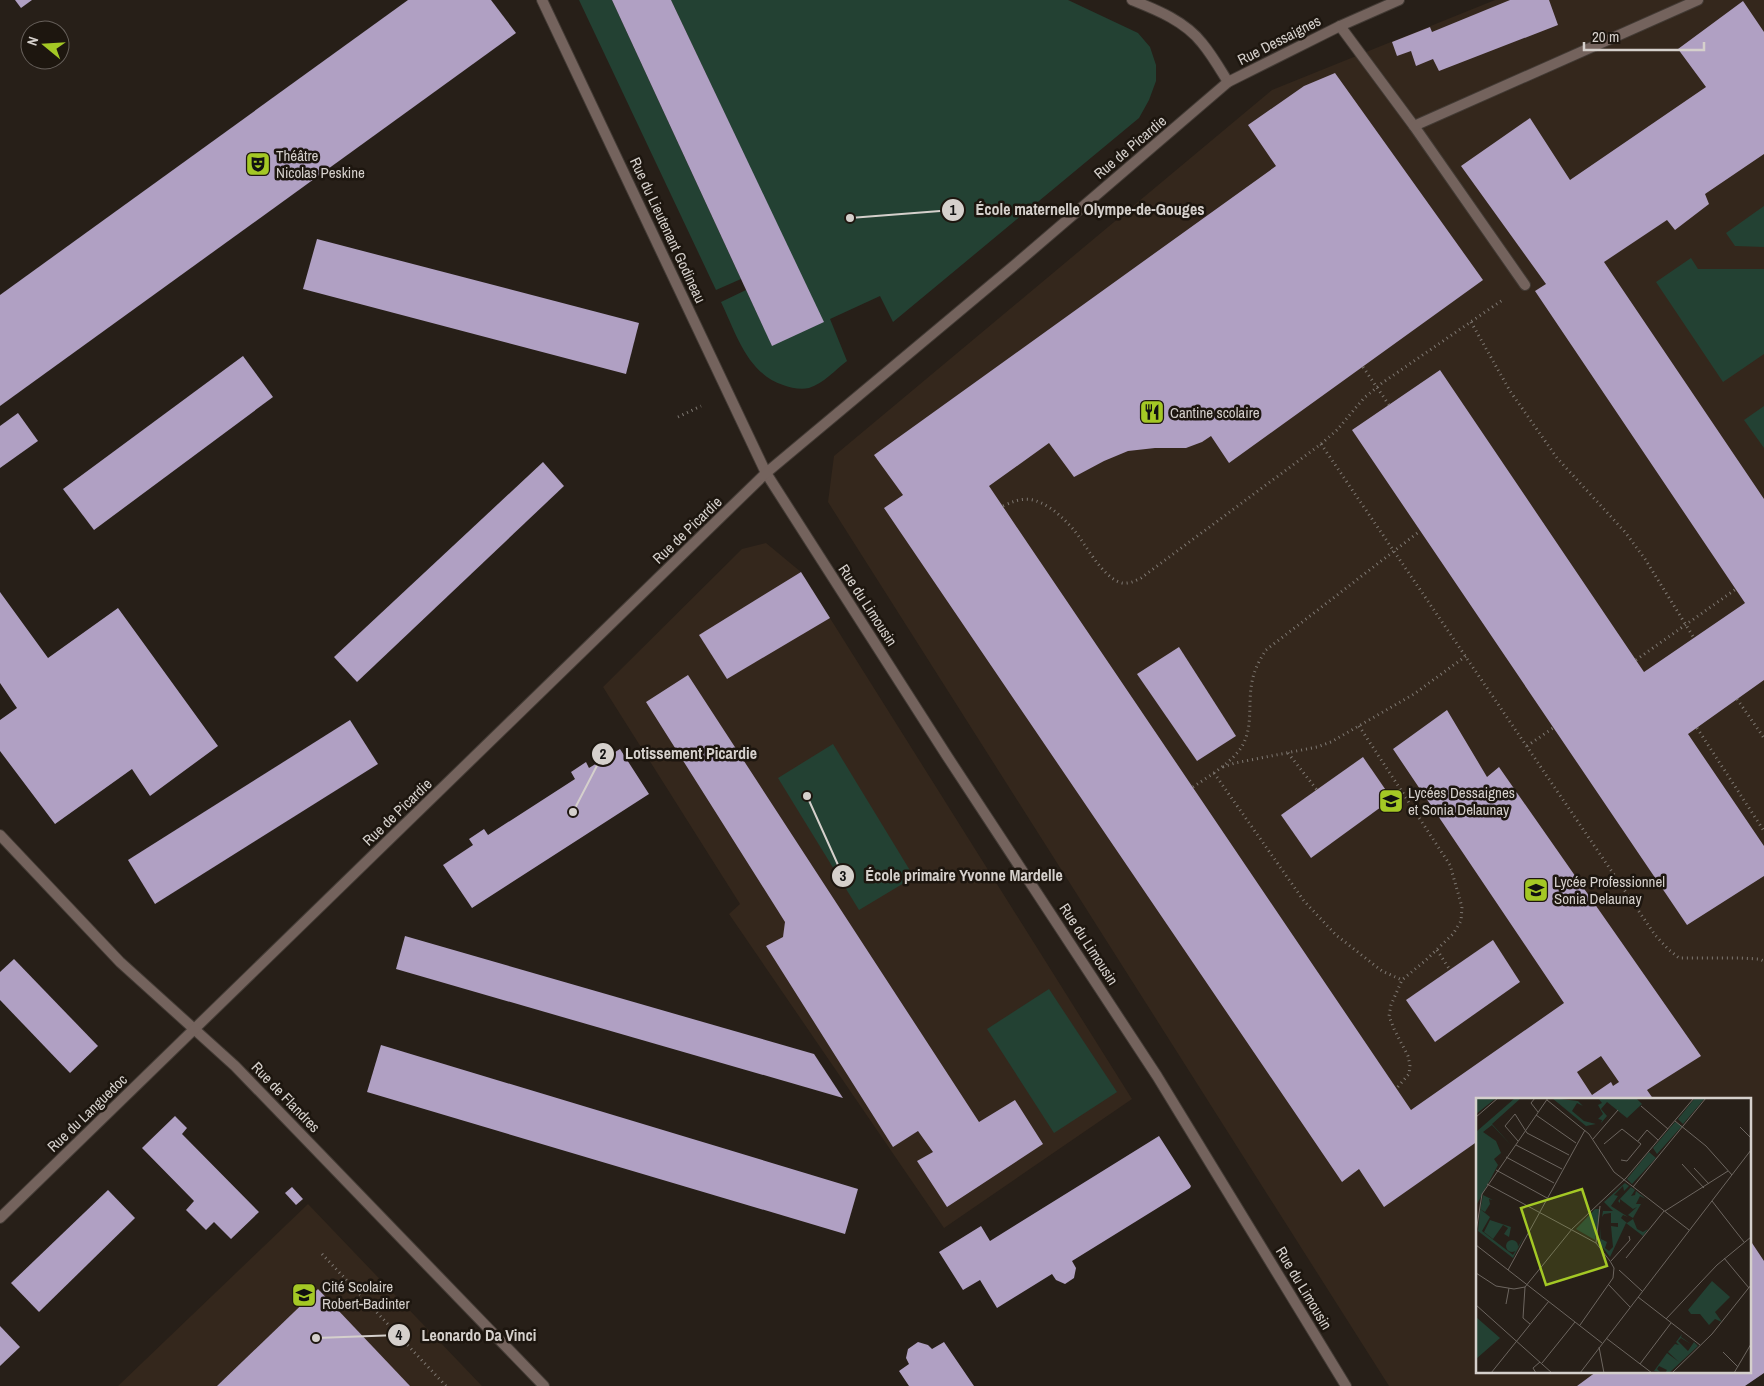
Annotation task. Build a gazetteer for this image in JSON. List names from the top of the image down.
{
  "streets": {
    "street": [
      "Rue Dessaignes",
      "Rue de Picardie",
      "Rue du Lieutenant Godineau",
      "Rue du Limousin",
      "Rue de Flandres",
      "Rue du Languedoc"
    ]
  },
  "crossings": [
    ["Rue Dessaignes", "Rue de Picardie"],
    ["Rue de Picardie", "Rue du Lieutenant Godineau"],
    ["Rue de Picardie", "Rue du Limousin"],
    ["Rue de Picardie", "Rue de Flandres"],
    ["Rue de Picardie", "Rue du Languedoc"],
    ["Rue du Lieutenant Godineau", "Rue du Limousin"],
    ["Rue de Flandres", "Rue du Languedoc"]
  ],
  "places": {
    "theatre": ["Théâtre Nicolas Peskine"],
    "other": [
      "École maternelle Olympe-de-Gouges",
      "École primaire Yvonne Mardelle",
      "Lotissement Picardie",
      "Leonardo Da Vinci"
    ],
    "restaurant": ["Cantine scolaire"],
    "school or university": ["Lycées Dessaignes et Sonia Delaunay", "Lycée Professionnel Sonia Delaunay", "Cité Scolaire Robert-Badinter"]
  },
  "scale_bar": "20 m",
  "north": "left"
}
